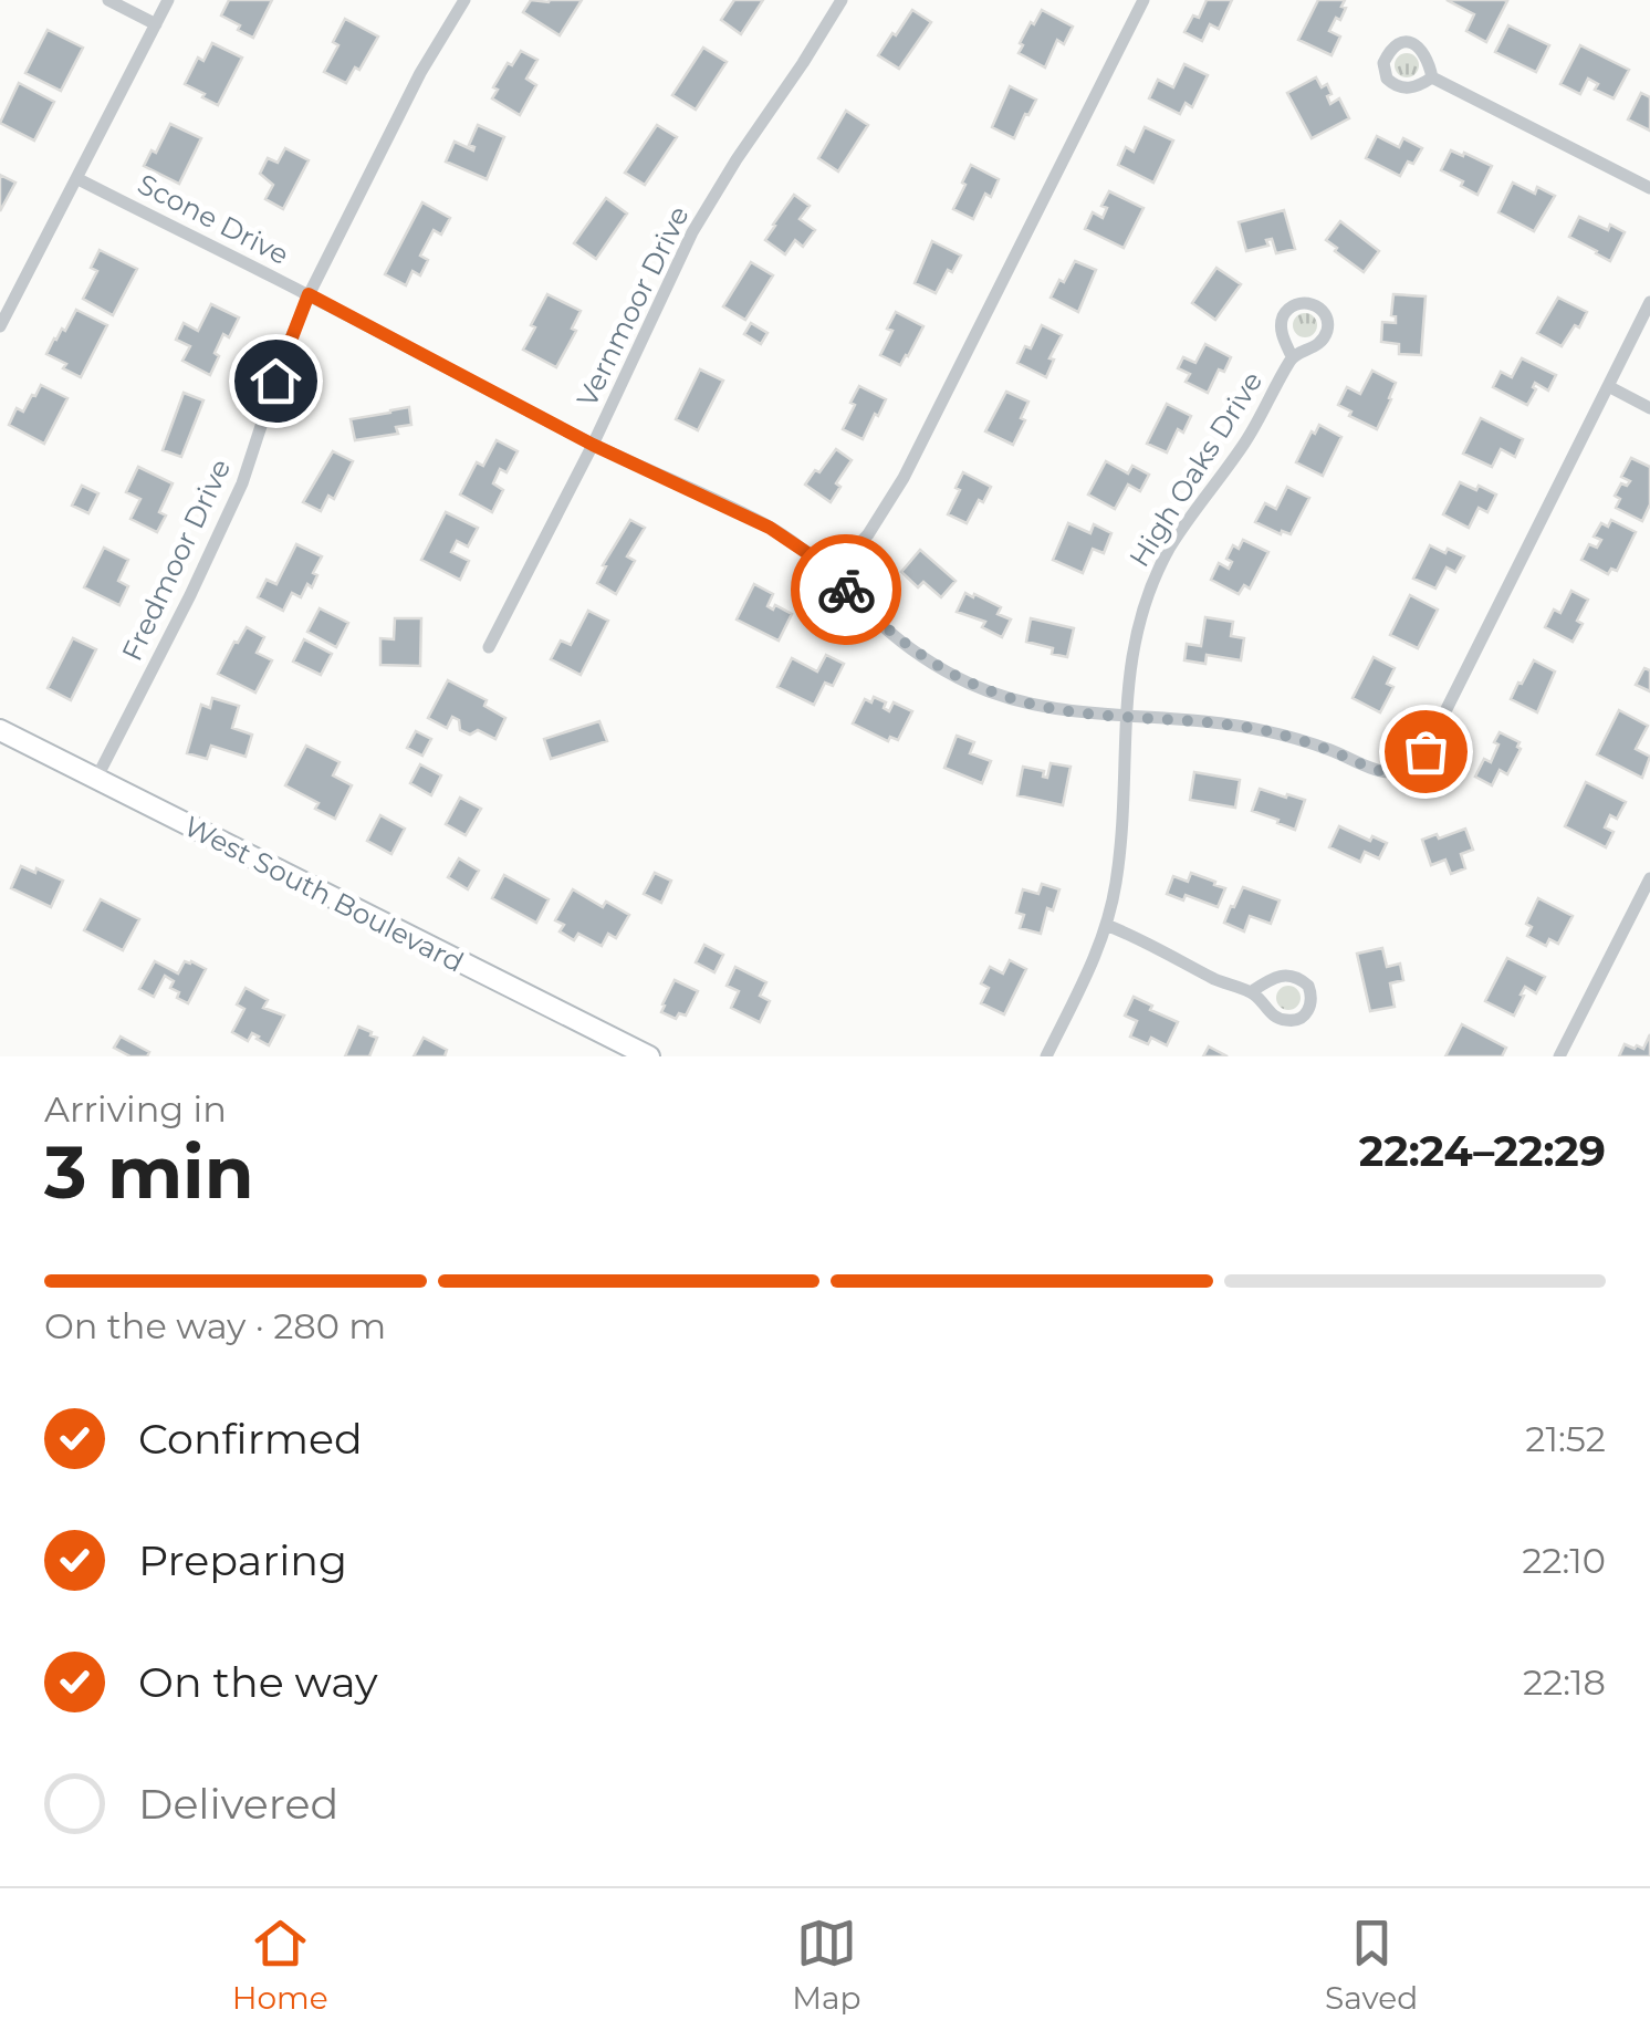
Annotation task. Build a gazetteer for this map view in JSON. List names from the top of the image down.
{
  "streets": {
    "street": [
      "Scone Drive",
      "Vernmoor Drive",
      "High Oaks Drive",
      "Fredmoor Drive",
      "West South Boulevard"
    ]
  },
  "crossings": [
    ["Scone Drive", "Vernmoor Drive"],
    ["Scone Drive", "High Oaks Drive"],
    ["Scone Drive", "Fredmoor Drive"],
    ["Fredmoor Drive", "West South Boulevard"]
  ],
  "page": {
    "heading": ["3 min", "Arriving in", "22:24–22:29"],
    "bar": "On the way · 280 m",
    "list": [
      ["Confirmed", "21:52"],
      ["Preparing", "22:10"],
      ["On the way", "22:18"],
      "Delivered"
    ],
    "tabs": ["Home", "Map", "Saved"]
  }
}
